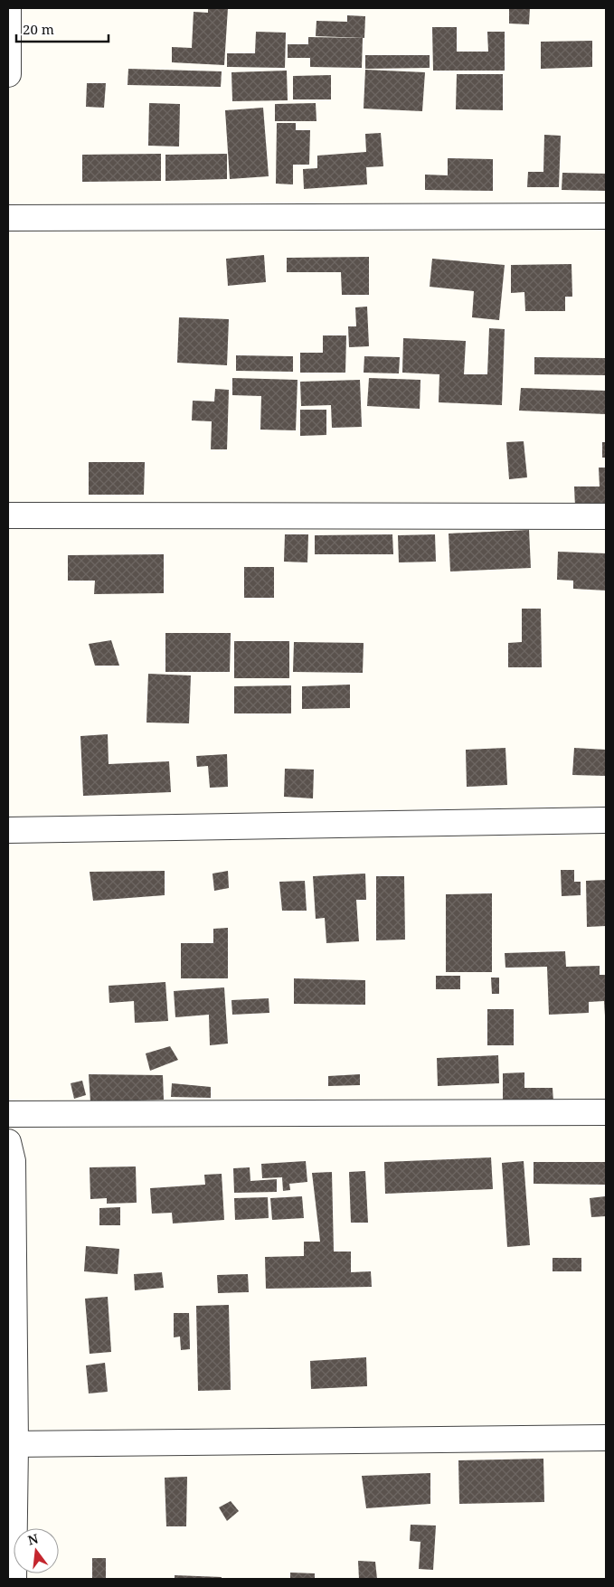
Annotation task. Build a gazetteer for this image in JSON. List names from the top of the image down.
{
  "scale_bar": "20 m",
  "north": "top"
}
